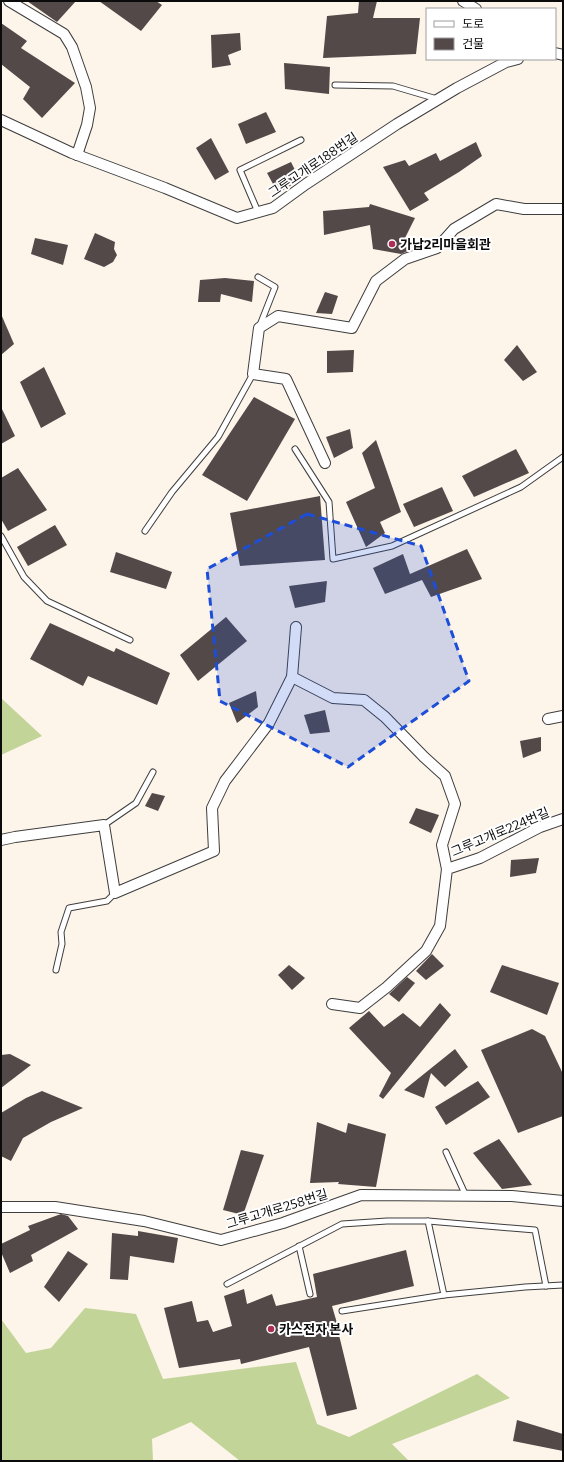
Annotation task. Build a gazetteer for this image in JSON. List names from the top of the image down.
{
  "streets": {
    "street": ["그루고개로188번길", "그루고개로224번길", "그루고개로258번길"]
  },
  "places": ["가납2리마을회관", "카스전자 본사"],
  "legend": ["도로", "건물"]
}
